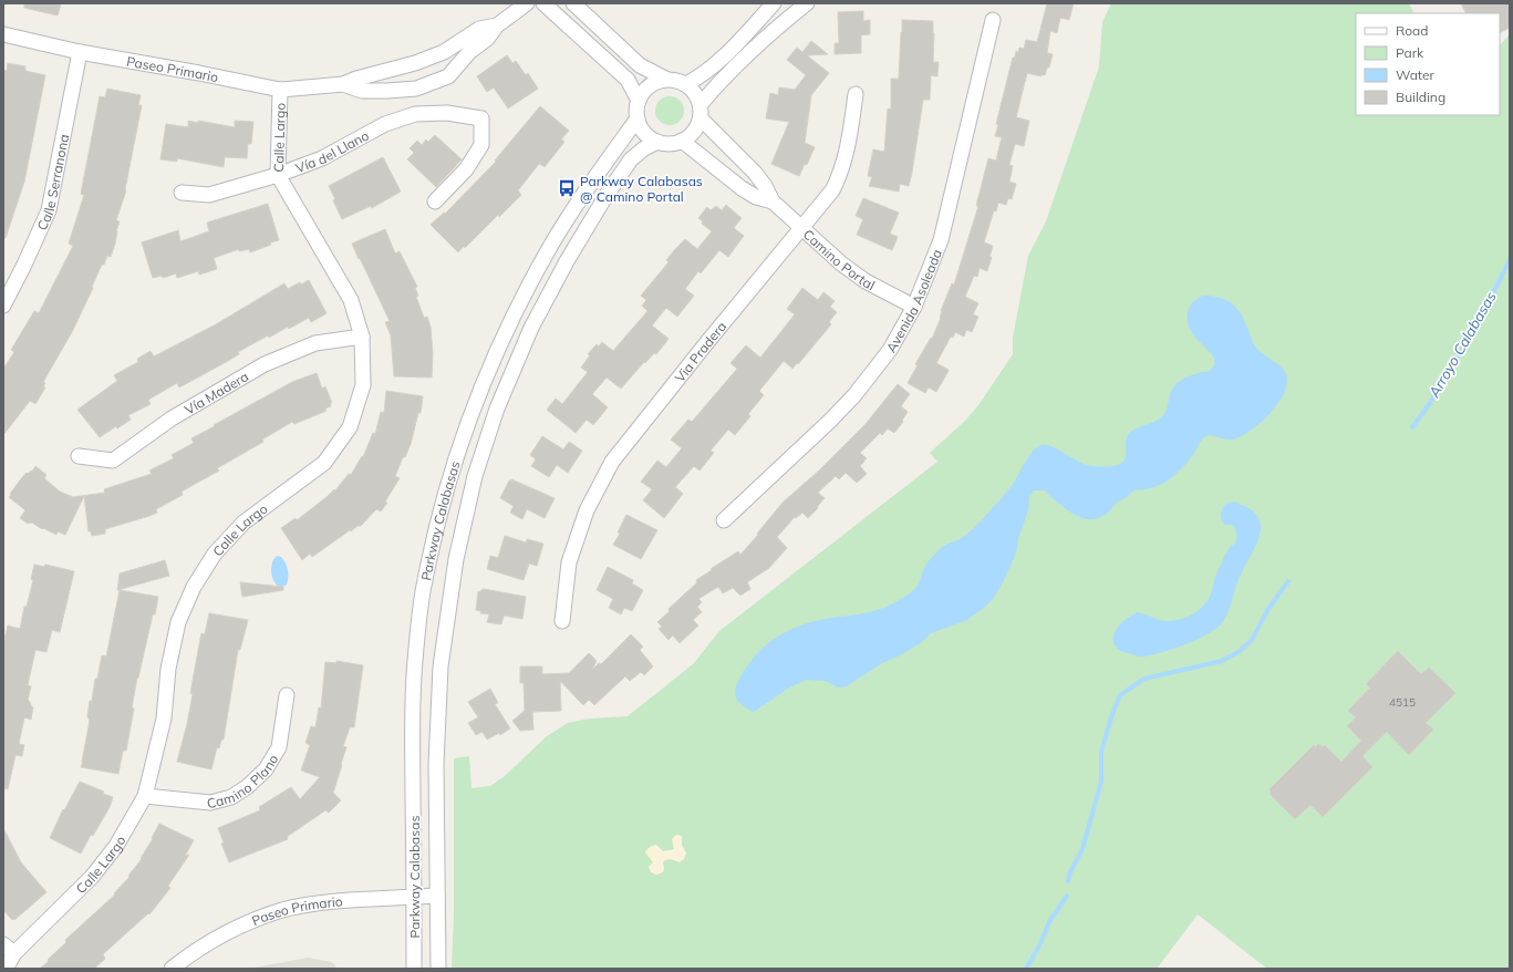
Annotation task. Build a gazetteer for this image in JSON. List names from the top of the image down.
{
  "streets": {
    "street": [
      "Paseo Primario",
      "Calle Largo",
      "Vía del Llano",
      "Calle Serranona",
      "Camino Portal",
      "Avenida Asoleada",
      "Via Pradera",
      "Vía Madera",
      "Parkway Calabasas",
      "Camino Plano"
    ]
  },
  "crossings": [
    ["Paseo Primario", "Calle Largo"],
    ["Paseo Primario", "Calle Serranona"],
    ["Paseo Primario", "Parkway Calabasas"],
    ["Calle Largo", "Vía del Llano"],
    ["Calle Largo", "Vía Madera"],
    ["Calle Largo", "Camino Plano"],
    ["Camino Portal", "Avenida Asoleada"],
    ["Camino Portal", "Via Pradera"],
    ["Camino Portal", "Parkway Calabasas"]
  ],
  "water": ["Arroyo Calabasas"],
  "places": {
    "bus stop": ["Parkway Calabasas @ Camino Portal"]
  },
  "house_numbers": ["4515"],
  "legend": [
    "Road",
    "Park",
    "Water",
    "Building"
  ]
}
